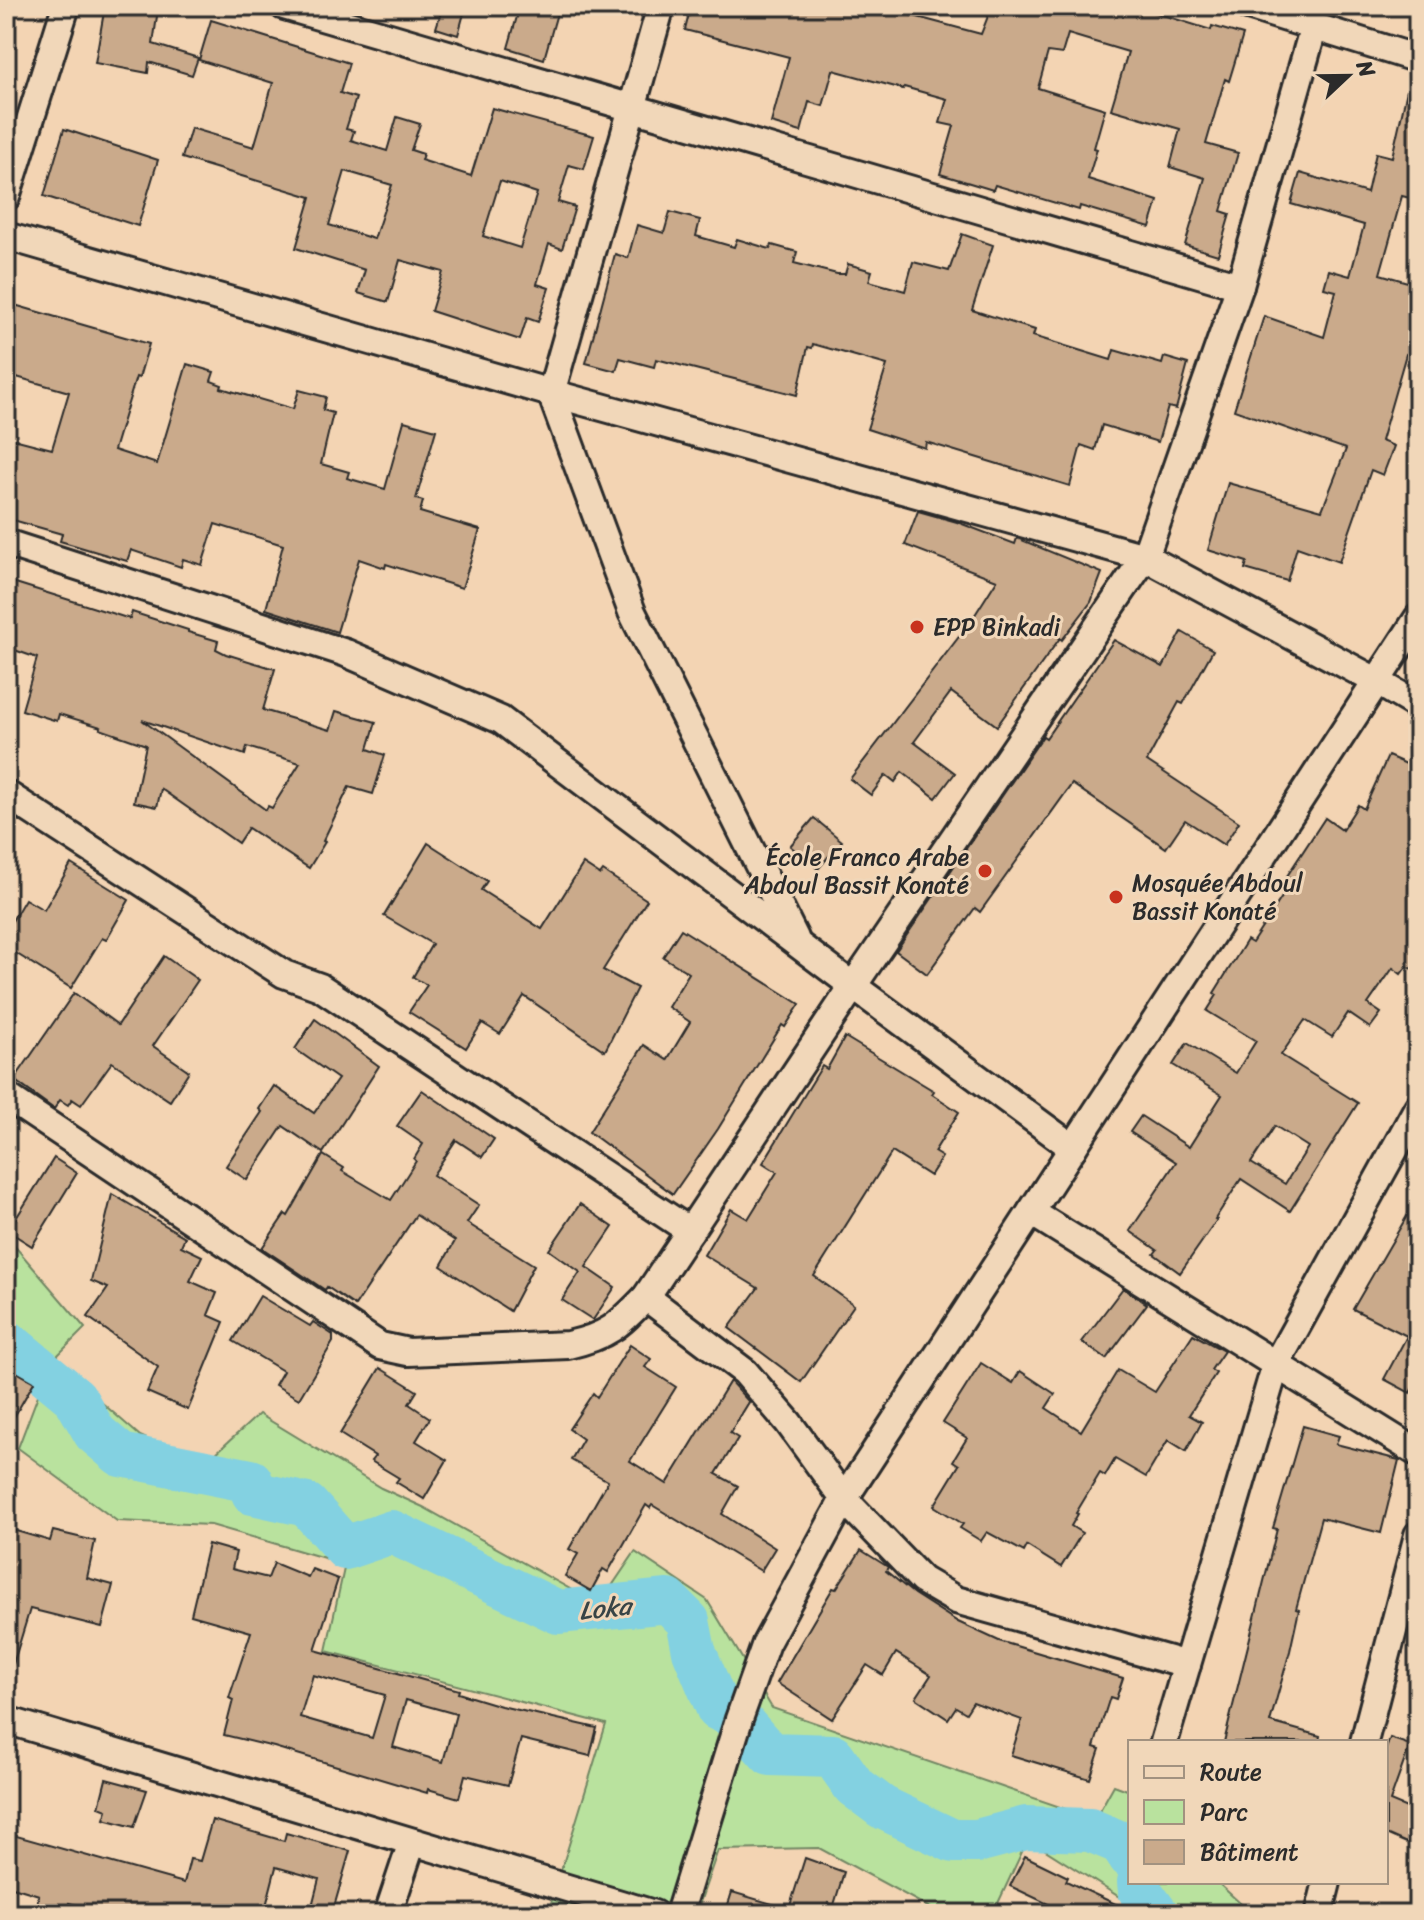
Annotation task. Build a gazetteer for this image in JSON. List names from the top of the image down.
{
  "water": ["Loka"],
  "places": ["EPP Binkadi", "École Franco Arabe Abdoul Bassit Konaté", "Mosquée Abdoul Bassit Konaté"],
  "legend": ["Route", "Parc", "Bâtiment"],
  "north": "right"
}
